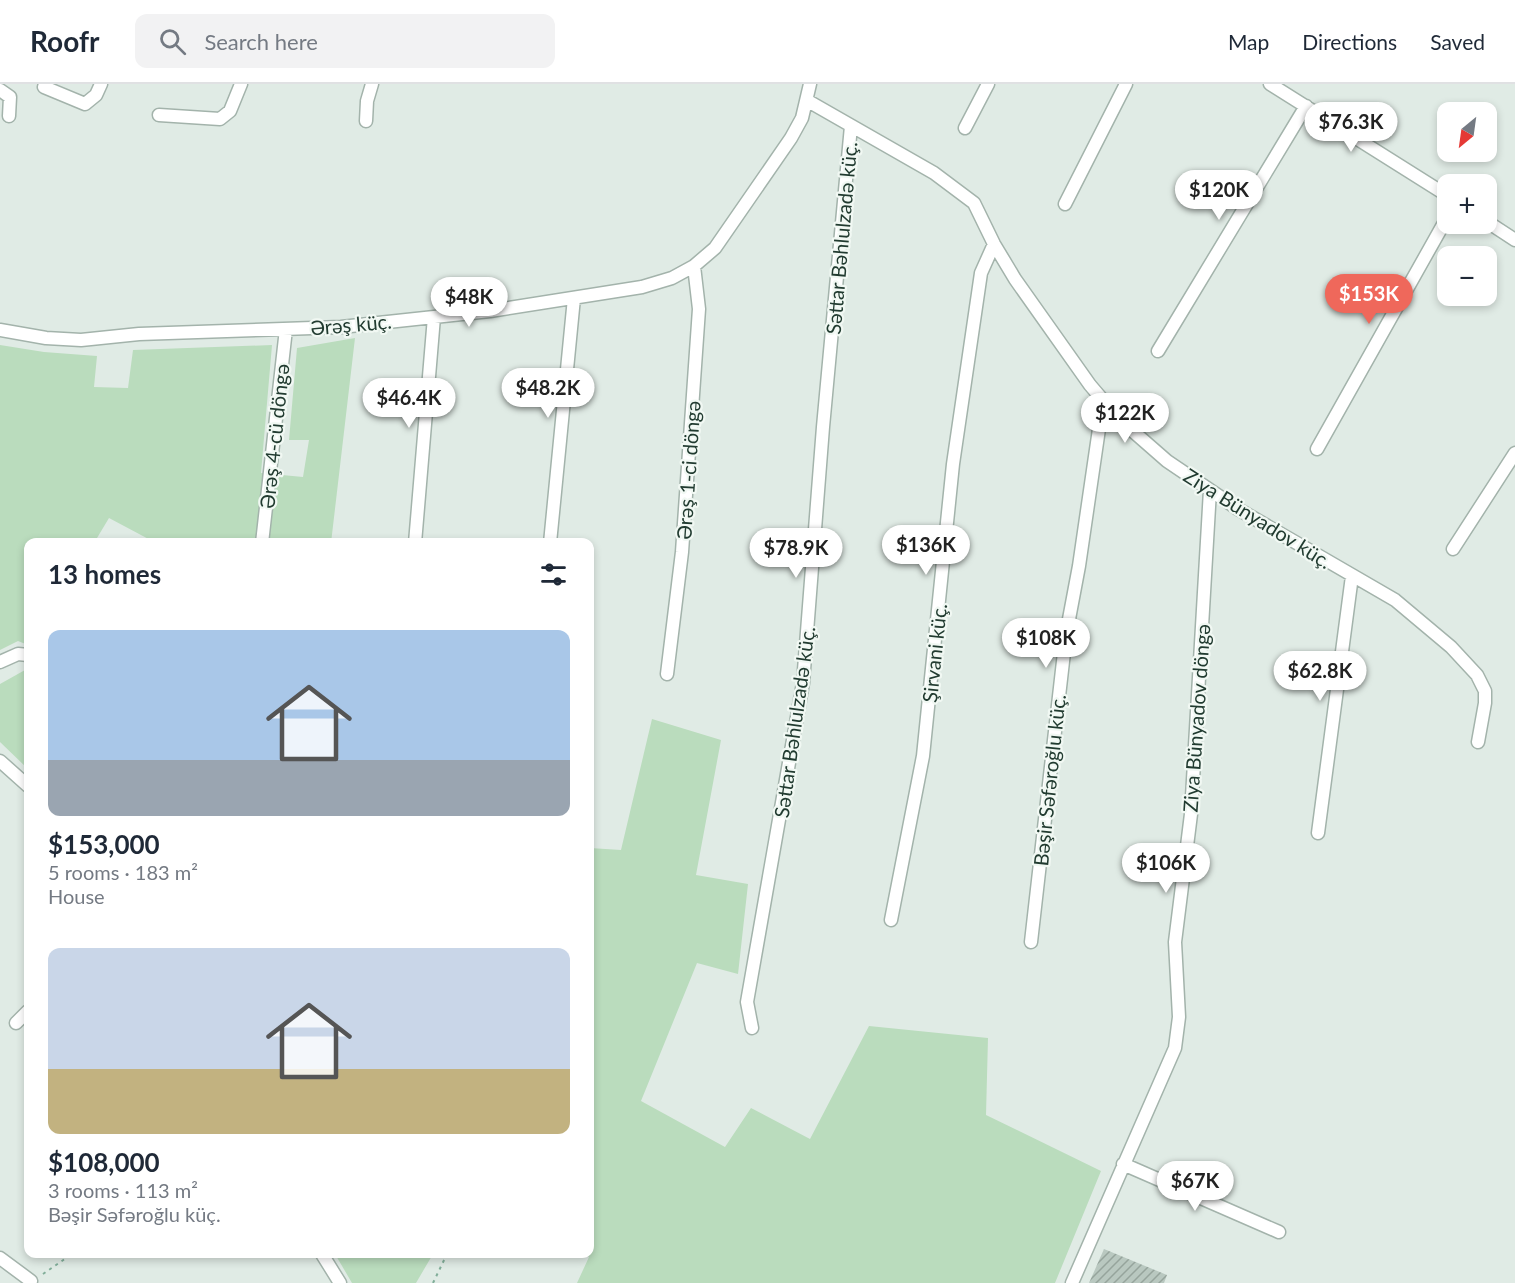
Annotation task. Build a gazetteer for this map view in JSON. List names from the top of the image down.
{
  "streets": {
    "street": [
      "Səttar Bəhlulzadə küç.",
      "Ərəş küç.",
      "Ərəş 4-cü döngə",
      "Ərəş 1-ci döngə",
      "Ziya Bünyadov küç.",
      "Şirvani küç.",
      "Ziya Bünyadov döngə",
      "Bəşir Səfəroğlu küç."
    ]
  },
  "crossings": [
    ["Səttar Bəhlulzadə küç.", "Ziya Bünyadov küç."],
    ["Ərəş küç.", "Ərəş 4-cü döngə"],
    ["Ərəş küç.", "Ərəş 1-ci döngə"],
    ["Ərəş küç.", "Ziya Bünyadov küç."],
    ["Ziya Bünyadov küç.", "Şirvani küç."],
    ["Ziya Bünyadov küç.", "Ziya Bünyadov döngə"],
    ["Ziya Bünyadov küç.", "Bəşir Səfəroğlu küç."]
  ],
  "north": "bottom left",
  "page": {
    "header": "Roofr",
    "search": "Search here",
    "nav": ["Map", "Directions", "Saved"],
    "map_buttons": ["+", "−"],
    "price": [
      "$76.3K",
      "$120K",
      "$153K",
      "$48K",
      "$48.2K",
      "$46.4K",
      "$122K",
      "$136K",
      "$78.9K",
      "$108K",
      "$62.8K",
      "$106K",
      "$67K"
    ],
    "heading": "13 homes",
    "list": [
      {
        "name": "$153,000",
        "note": "5 rooms · 183 m² · House"
      },
      {
        "name": "$108,000",
        "note": "3 rooms · 113 m² · Bəşir Səfəroğlu küç."
      }
    ]
  }
}
